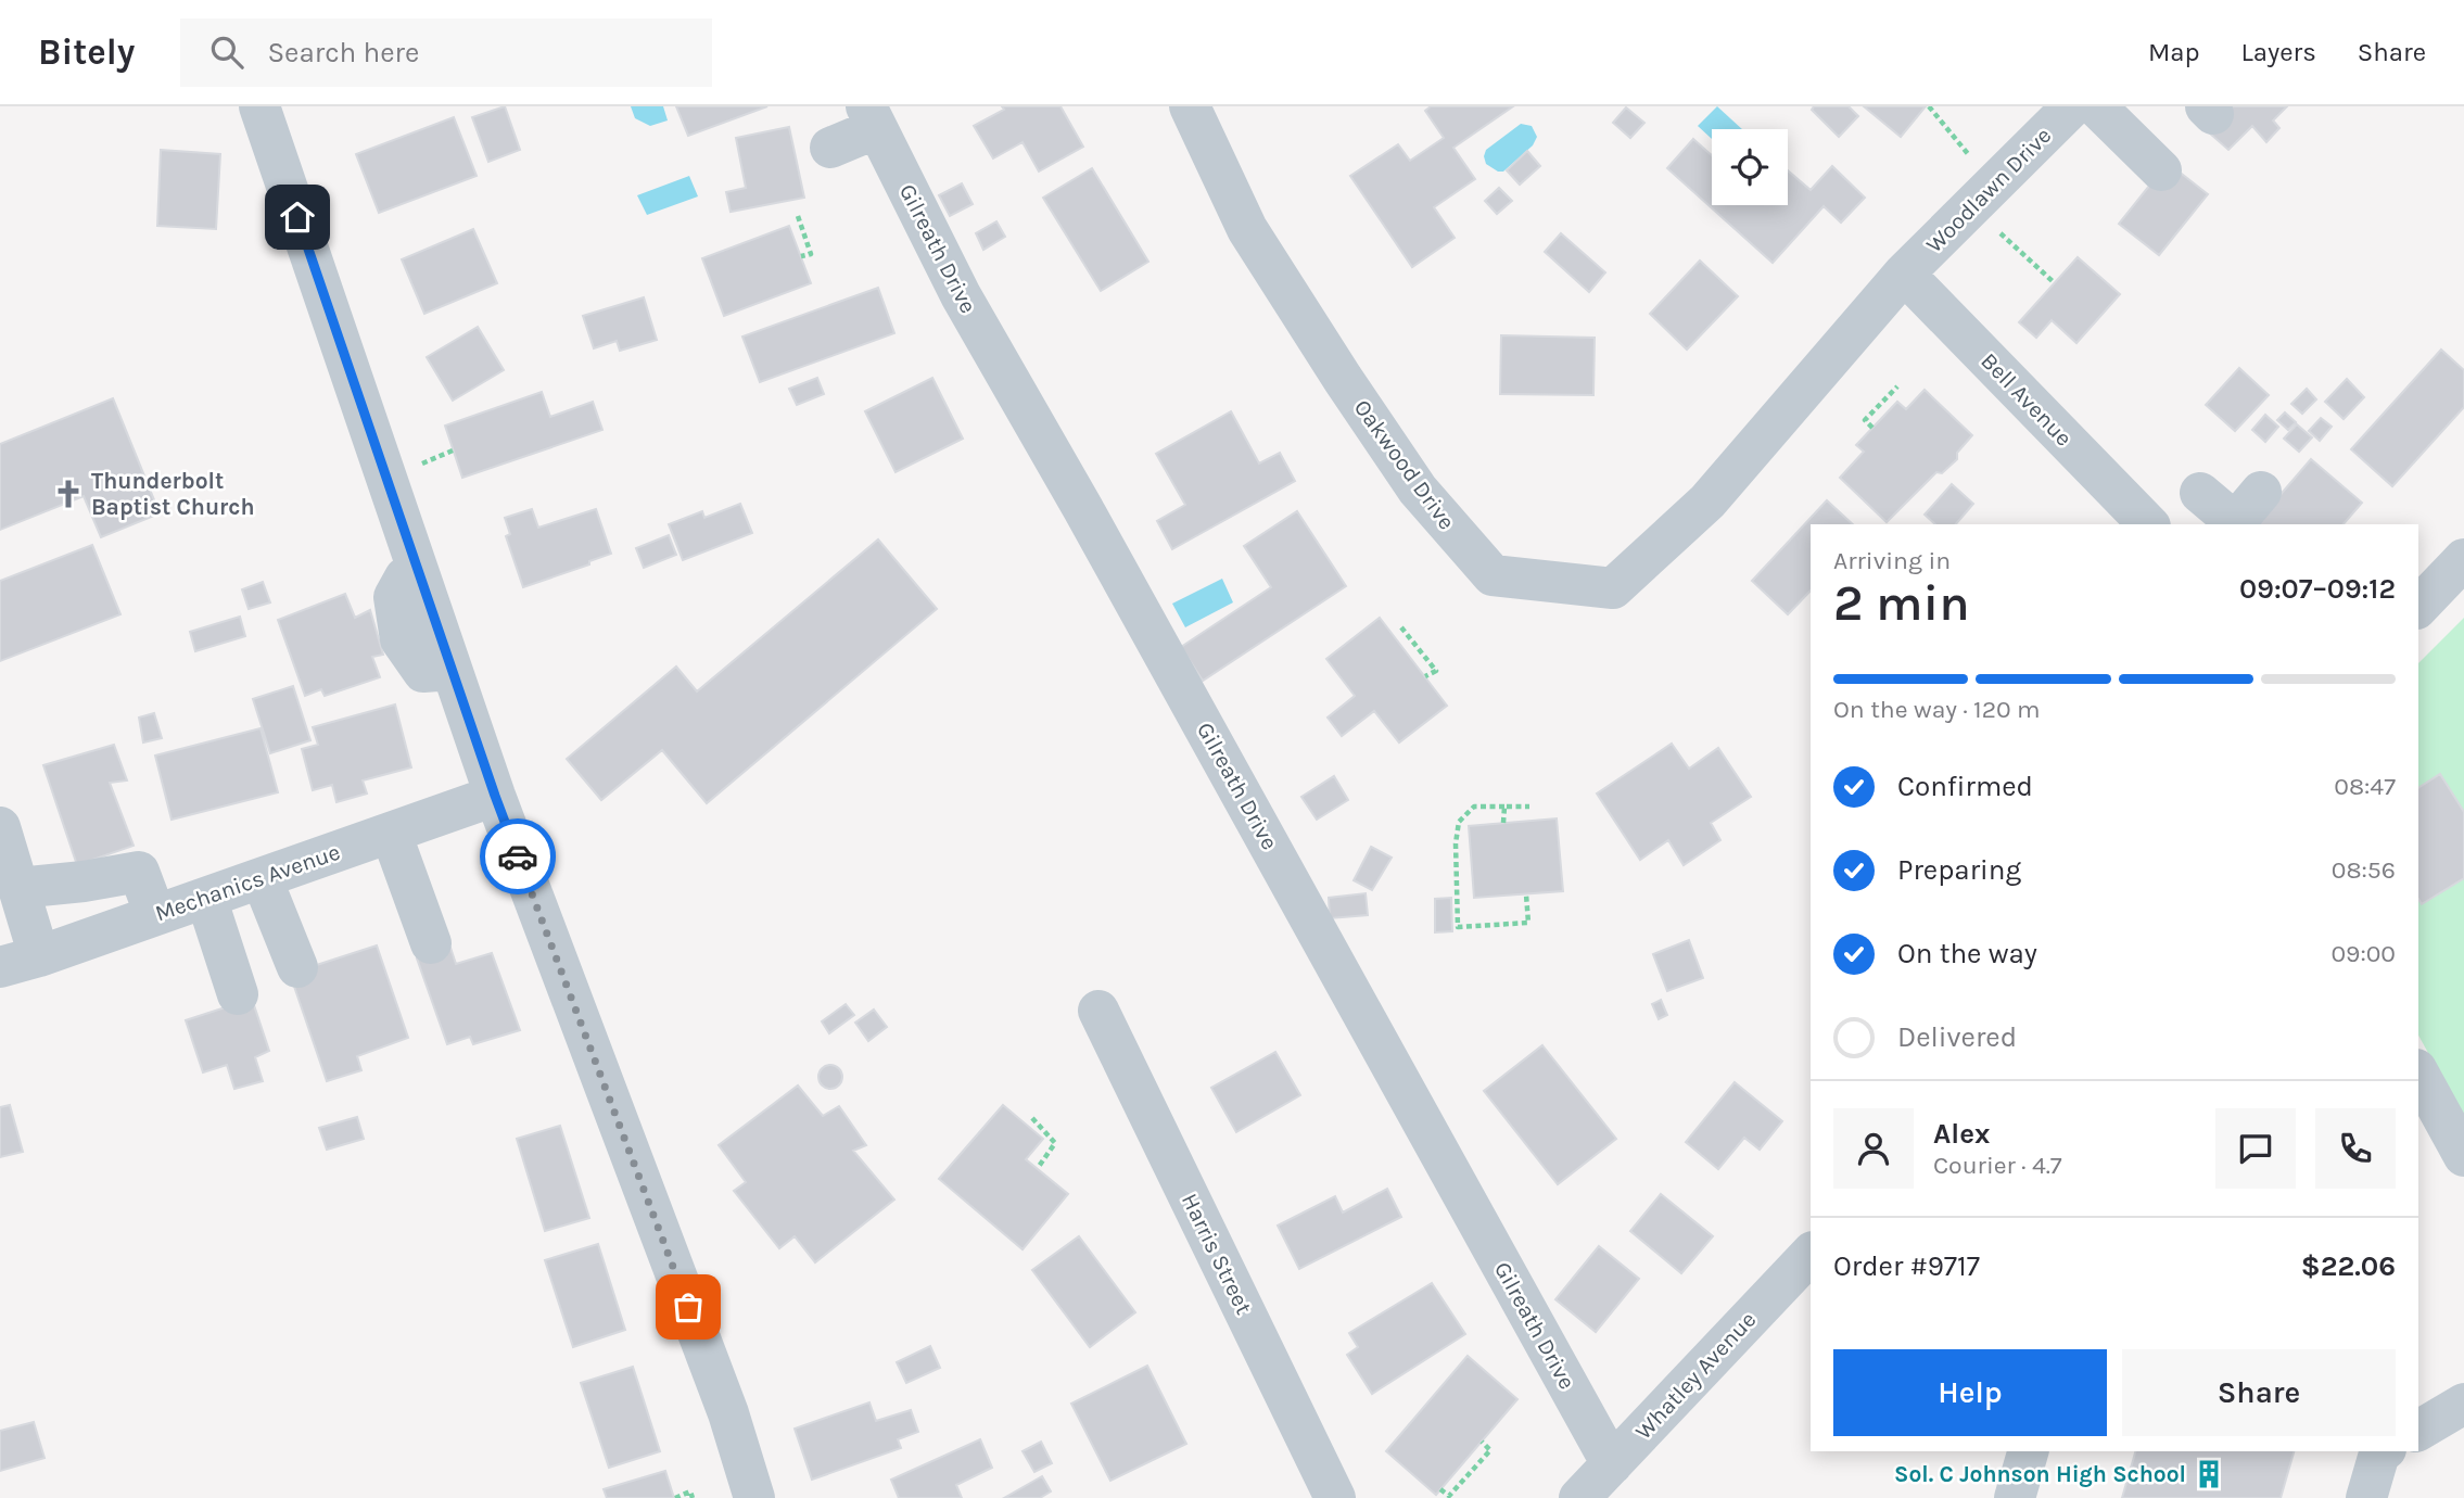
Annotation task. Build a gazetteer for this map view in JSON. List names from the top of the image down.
{
  "streets": {
    "street": [
      "Woodlawn Drive",
      "Gilreath Drive",
      "Bell Avenue",
      "Oakwood Drive",
      "Mechanics Avenue",
      "Harris Street",
      "Whatley Avenue"
    ]
  },
  "crossings": [
    ["Woodlawn Drive", "Bell Avenue"],
    ["Woodlawn Drive", "Oakwood Drive"],
    ["Gilreath Drive", "Whatley Avenue"],
    ["Bell Avenue", "Oakwood Drive"]
  ],
  "places": {
    "church": ["Thunderbolt Baptist Church"],
    "building": ["Sol. C Johnson High School"]
  },
  "page": {
    "header": "Bitely",
    "search": "Search here",
    "nav": ["Map", "Layers", "Share"],
    "heading": ["2 min", "Arriving in", "09:07–09:12"],
    "panel": [
      "Alex",
      "Courier · 4.7",
      "Order #9717",
      "$22.06"
    ],
    "bar": "On the way · 120 m",
    "list": [
      ["Confirmed", "08:47"],
      ["Preparing", "08:56"],
      ["On the way", "09:00"],
      "Delivered"
    ],
    "buttons": ["Help", "Share"]
  }
}
